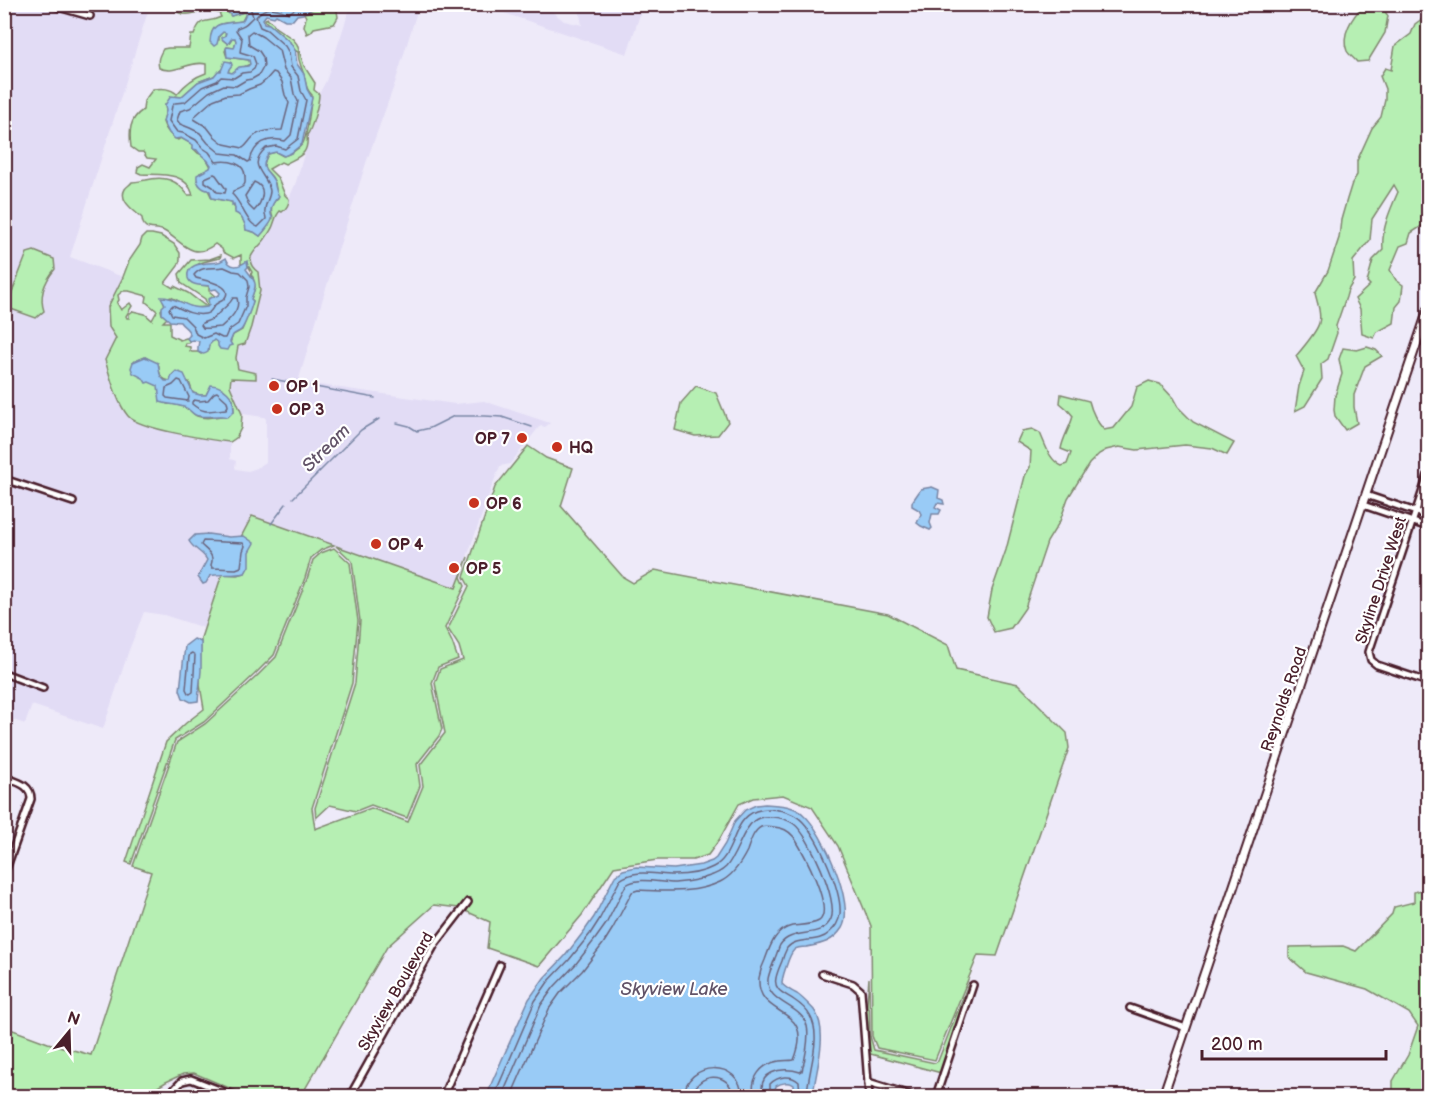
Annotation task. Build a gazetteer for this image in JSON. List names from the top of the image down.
{
  "streets": {
    "street": ["Skyline Drive West", "Reynolds Road", "Skyview Boulevard"]
  },
  "water": ["Stream", "Skyview Lake"],
  "places": [
    "OP 1",
    "OP 3",
    "OP 7",
    "HQ",
    "OP 6",
    "OP 4",
    "OP 5"
  ],
  "scale_bar": "200 m",
  "north": "top"
}
